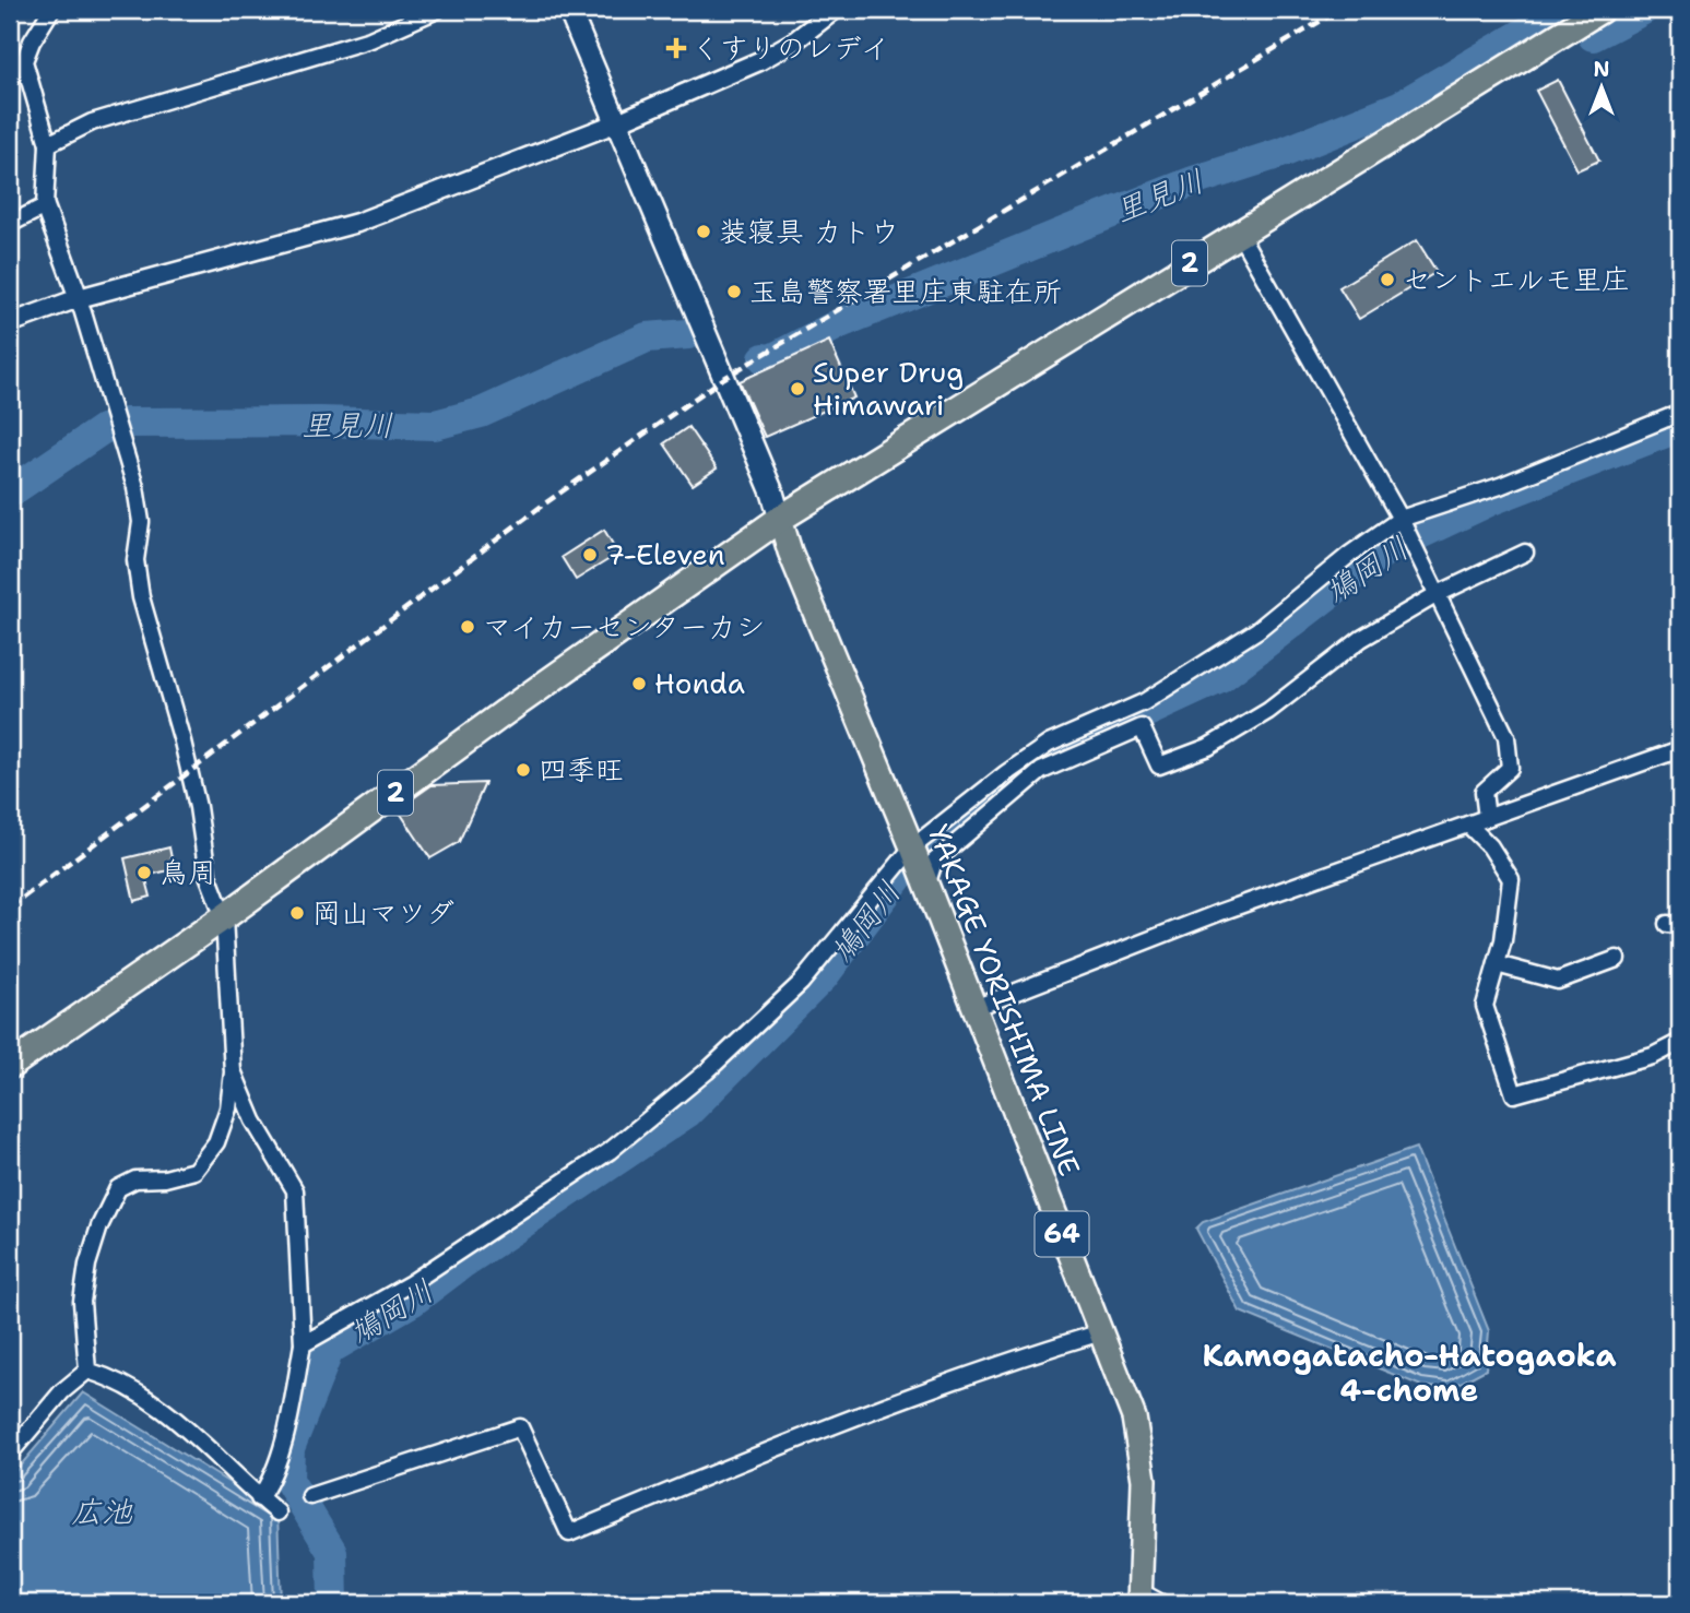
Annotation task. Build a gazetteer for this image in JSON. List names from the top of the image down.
{
  "streets": {
    "highway": ["2"],
    "main road": ["YAKAGE YORISHIMA LINE", "64"]
  },
  "crossings": [
    ["2", "YAKAGE YORISHIMA LINE"]
  ],
  "districts": ["Kamogatacho-Hatogaoka 4-chome"],
  "water": ["里見川", "鳩岡川", "広池"],
  "places": {
    "health": ["くすりのレデイ"],
    "other": [
      "装寝具 カトウ",
      "セントエルモ里庄",
      "玉島警察署里庄東駐在所",
      "Super Drug Himawari",
      "7-Eleven",
      "マイカーセンターカシ",
      "Honda",
      "四季旺",
      "鳥周",
      "岡山マツダ"
    ]
  },
  "north": "top"
}
